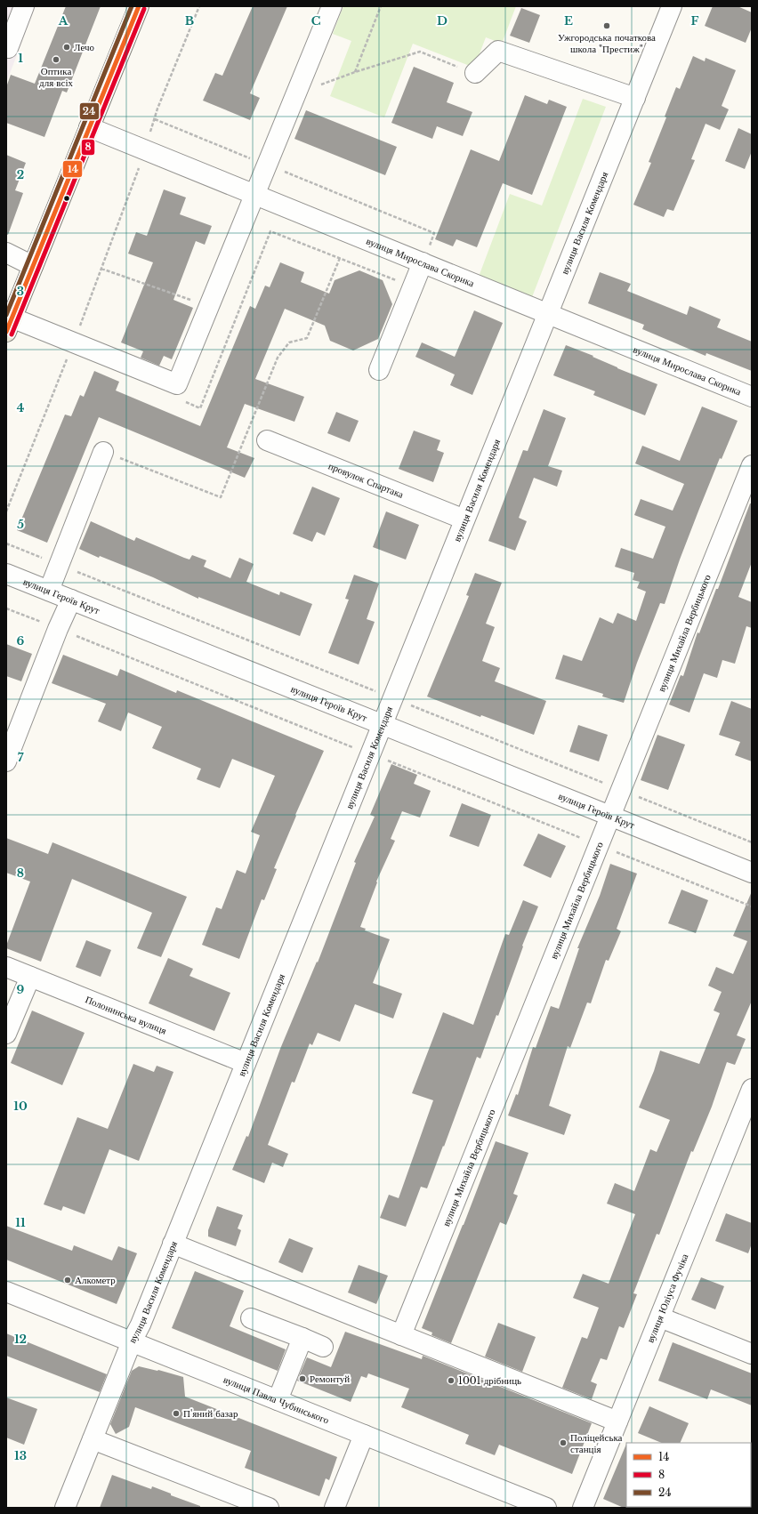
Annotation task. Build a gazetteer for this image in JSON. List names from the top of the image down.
{
  "streets": {
    "street": [
      "вулиця Василя Комендаря",
      "вулиця Мирослава Скорика",
      "провулок Спартака",
      "вулиця Героїв Крут",
      "вулиця Михайла Вербицького",
      "Полонинська вулиця",
      "вулиця Юліуса Фучіка",
      "вулиця Павла Чубинського"
    ]
  },
  "crossings": [
    ["вулиця Василя Комендаря", "вулиця Мирослава Скорика"],
    ["вулиця Василя Комендаря", "провулок Спартака"],
    ["вулиця Василя Комендаря", "вулиця Героїв Крут"],
    ["вулиця Василя Комендаря", "Полонинська вулиця"],
    ["вулиця Василя Комендаря", "вулиця Павла Чубинського"],
    ["вулиця Героїв Крут", "вулиця Михайла Вербицького"]
  ],
  "places": [
    "Ужгородська початкова школа \"Престиж\"",
    "Лечо",
    "Оптика для всіх",
    "Алкометр",
    "Ремонтуй",
    "1001 дрібниць",
    "П'яний базар",
    "Поліцейська станція"
  ],
  "lines": ["transit line 14", "transit line 24", "transit line 8"],
  "legend": ["14", "8", "24"],
  "grid": {
    "columns": [
      "A",
      "B",
      "C",
      "D",
      "E",
      "F"
    ],
    "rows": [
      "1",
      "2",
      "3",
      "4",
      "5",
      "6",
      "7",
      "8",
      "9",
      "10",
      "11",
      "12",
      "13"
    ]
  }
}
